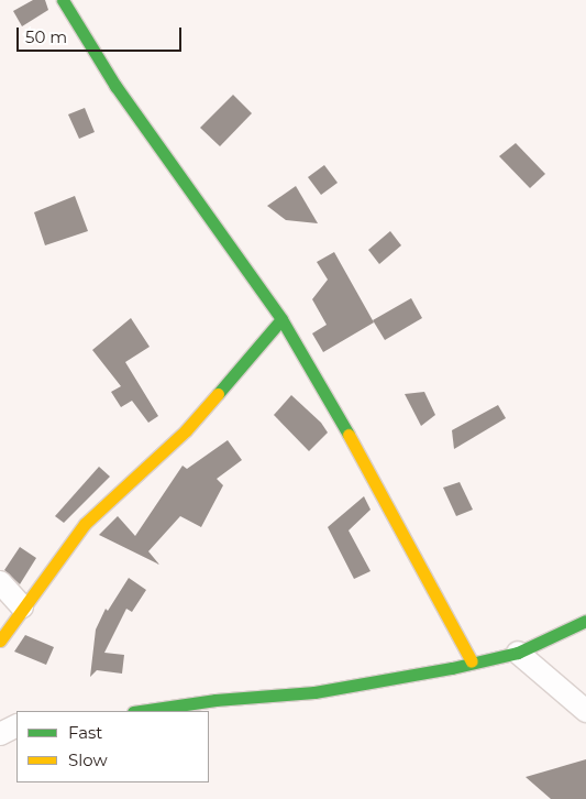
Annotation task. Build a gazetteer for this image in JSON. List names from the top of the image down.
{
  "legend": ["Fast", "Slow"],
  "scale_bar": "50 m"
}
